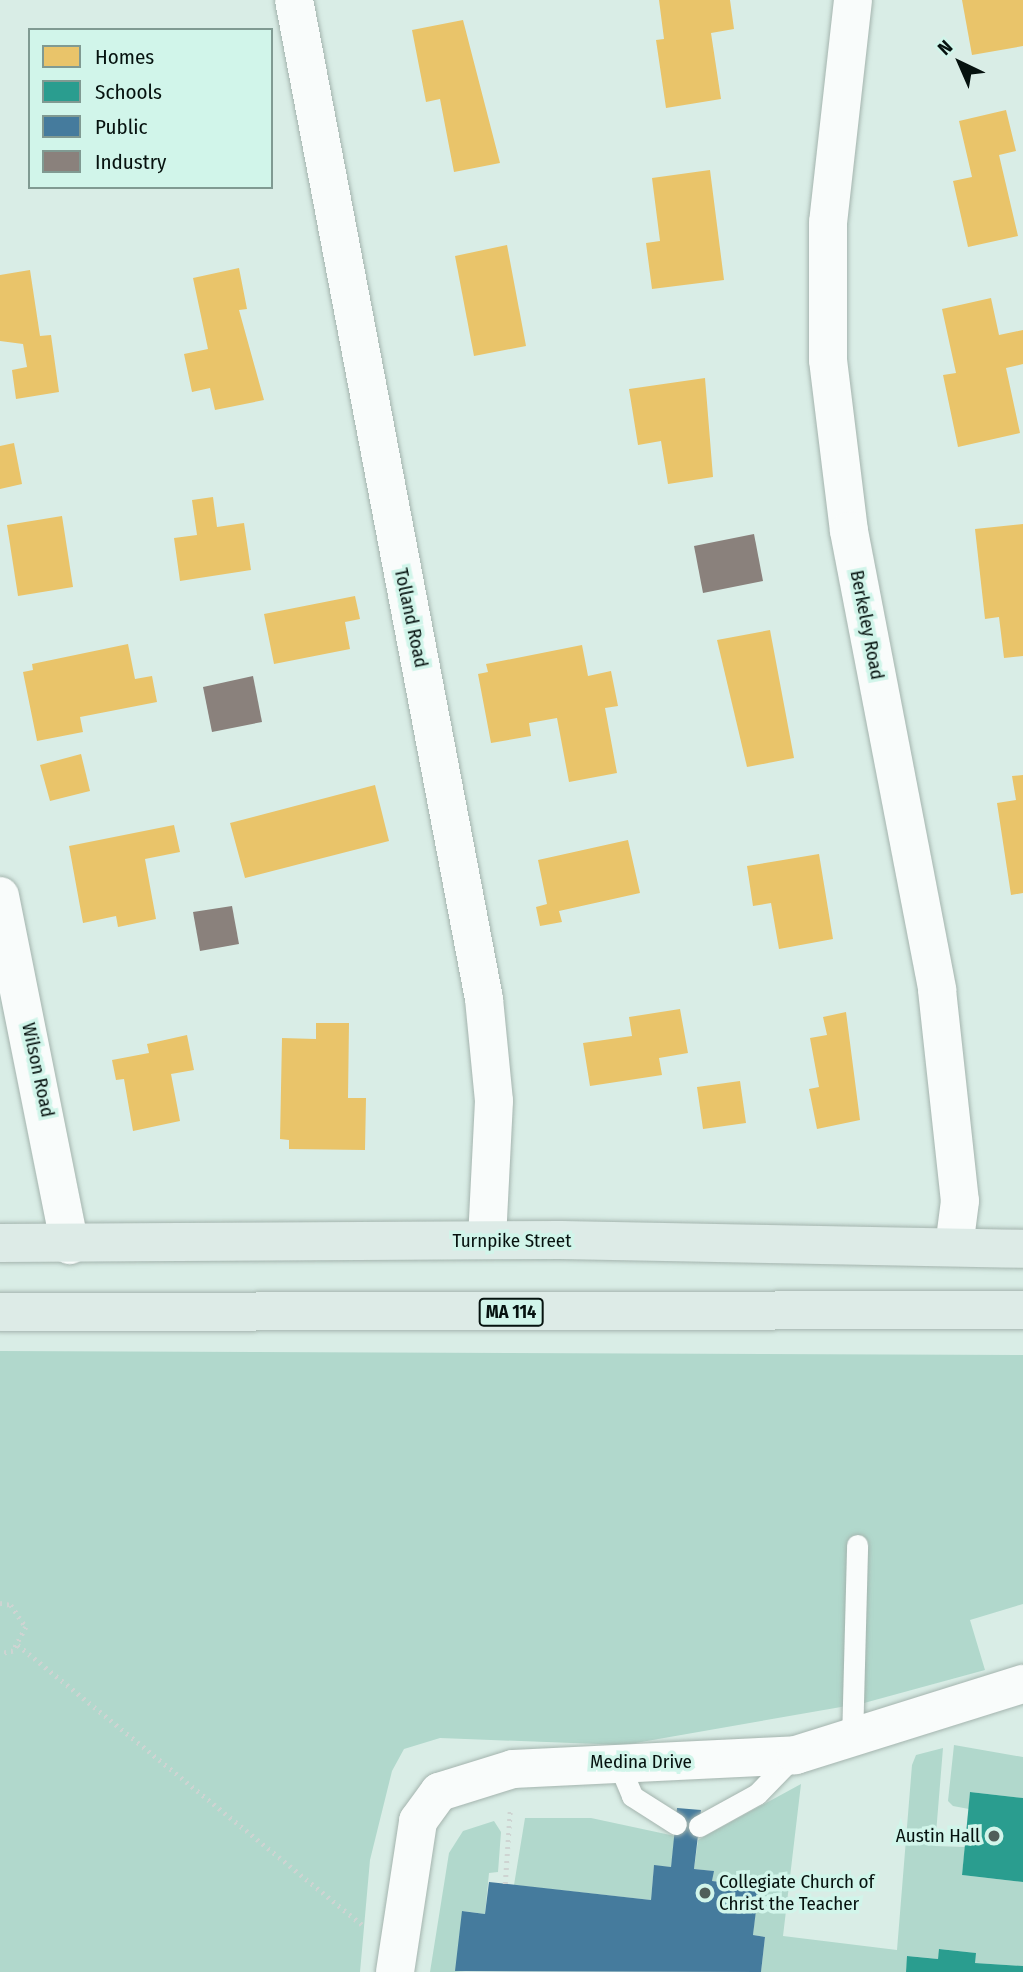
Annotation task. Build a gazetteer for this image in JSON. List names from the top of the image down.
{
  "streets": {
    "highway": ["Turnpike Street", "MA 114"],
    "street": [
      "Tolland Road",
      "Berkeley Road",
      "Wilson Road",
      "Medina Drive"
    ]
  },
  "crossings": [
    ["Tolland Road", "Turnpike Street"],
    ["Berkeley Road", "Turnpike Street"],
    ["Wilson Road", "Turnpike Street"]
  ],
  "places": ["Austin Hall", "Collegiate Church of Christ the Teacher"],
  "legend": [
    "Homes",
    "Schools",
    "Public",
    "Industry"
  ],
  "north": "top left"
}
